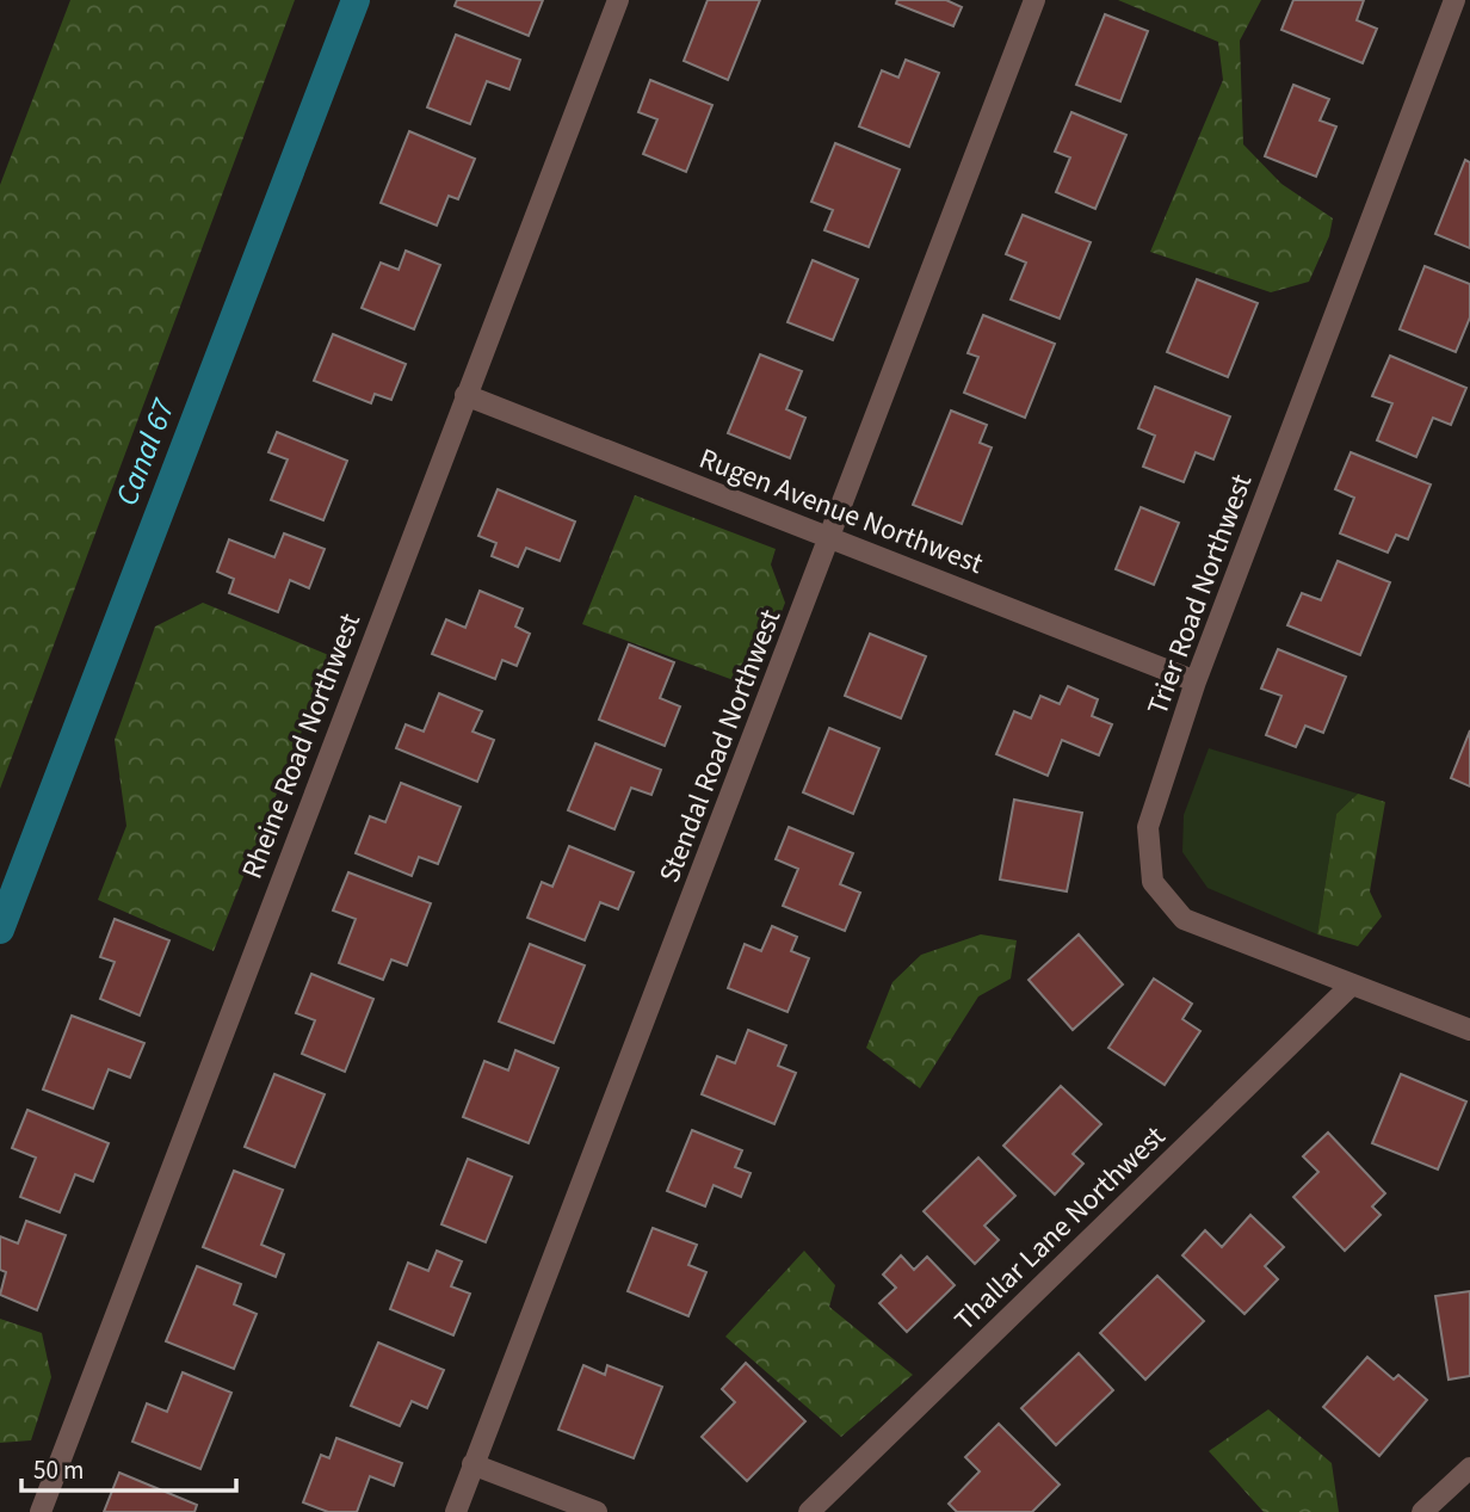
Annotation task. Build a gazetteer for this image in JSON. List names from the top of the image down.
{
  "streets": {
    "street": [
      "Rugen Avenue Northwest",
      "Trier Road Northwest",
      "Rheine Road Northwest",
      "Stendal Road Northwest",
      "Thallar Lane Northwest"
    ]
  },
  "crossings": [
    ["Rugen Avenue Northwest", "Trier Road Northwest"],
    ["Rugen Avenue Northwest", "Rheine Road Northwest"],
    ["Rugen Avenue Northwest", "Stendal Road Northwest"],
    ["Trier Road Northwest", "Thallar Lane Northwest"]
  ],
  "water": ["Canal 67"],
  "scale_bar": "50 m"
}
